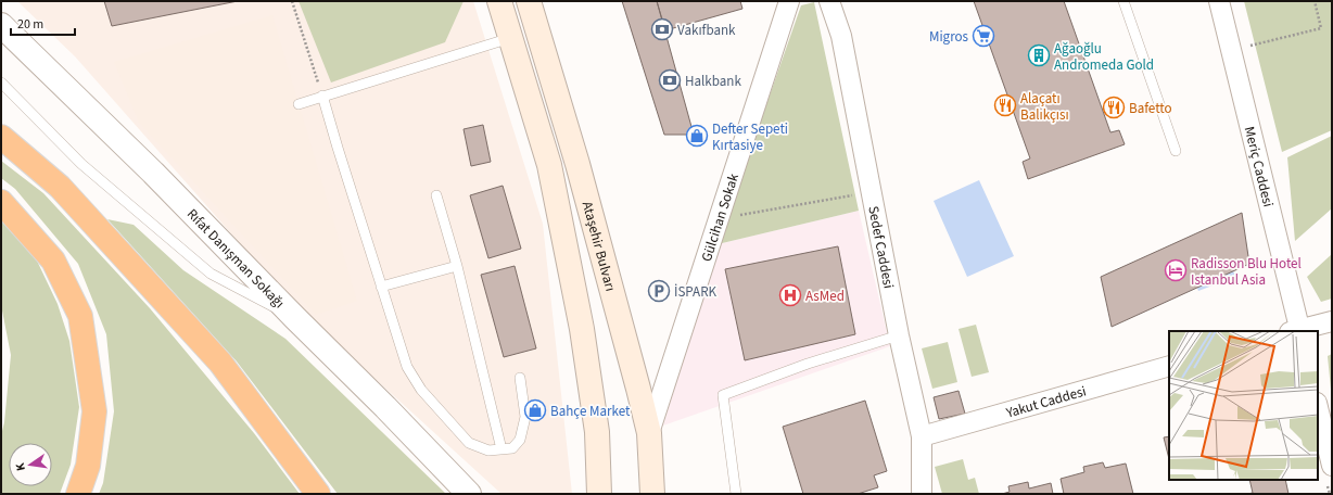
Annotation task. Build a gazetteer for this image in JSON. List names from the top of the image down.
{
  "streets": {
    "main road": ["Ataşehir Bulvarı"],
    "street": [
      "Meriç Caddesi",
      "Gülcihan Sokak",
      "Sedef Caddesi",
      "Rıfat Danışman Sokağı",
      "Yakut Caddesi"
    ]
  },
  "crossings": [
    ["Gülcihan Sokak", "Ataşehir Bulvarı"],
    ["Sedef Caddesi", "Yakut Caddesi"]
  ],
  "places": {
    "bank": ["Vakıfbank", "Halkbank"],
    "supermarket": ["Migros"],
    "building": ["Ağaoğlu Andromeda Gold"],
    "restaurant": ["Alaçatı Balıkçısı", "Bafetto"],
    "shop": ["Defter Sepeti Kırtasiye", "Bahçe Market"],
    "hotel": ["Radisson Blu Hotel Istanbul Asia"],
    "parking": ["İSPARK"],
    "hospital": ["AsMed"]
  },
  "scale_bar": "20 m",
  "north": "left"
}
